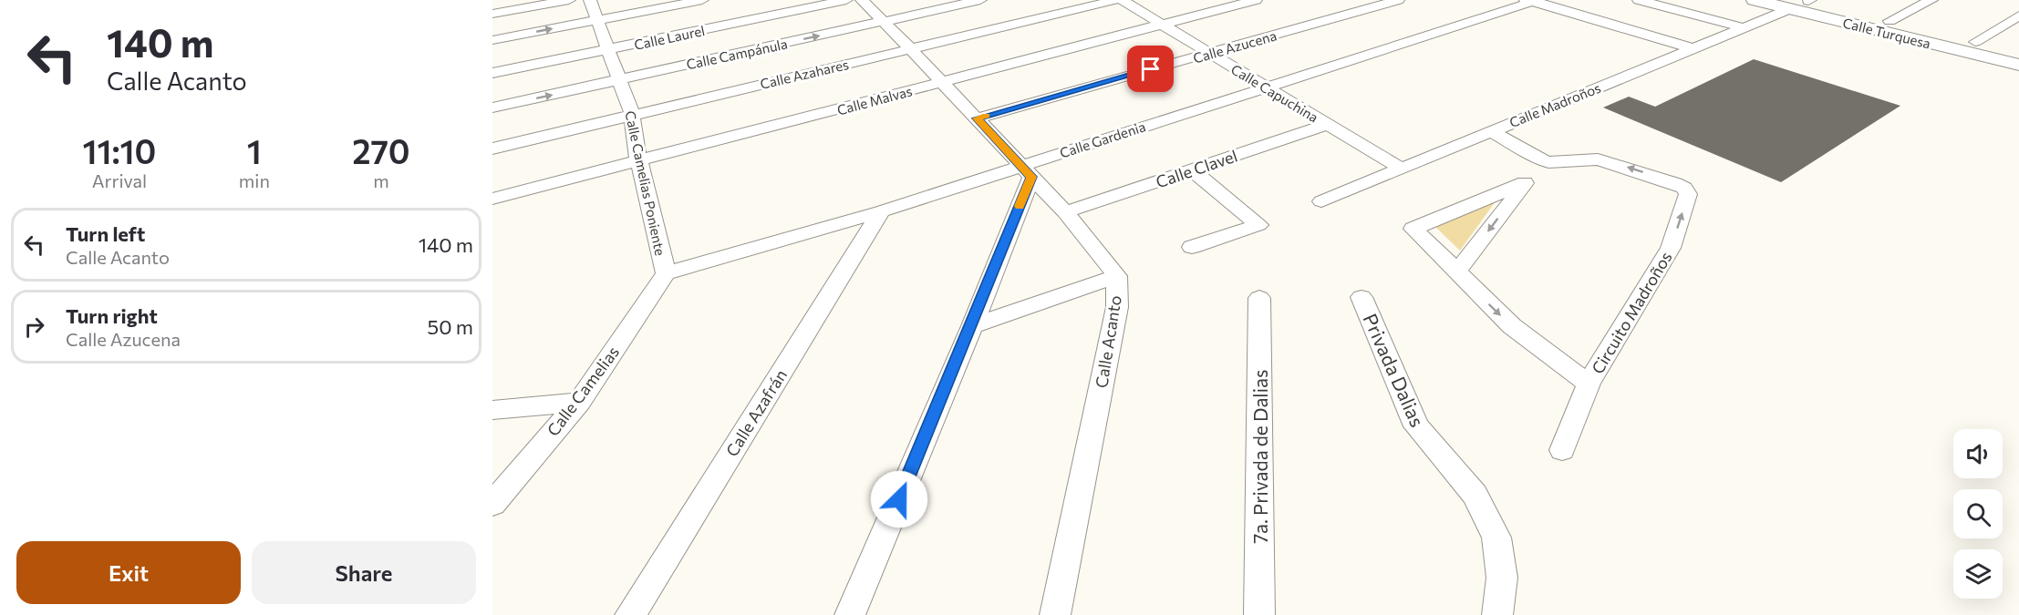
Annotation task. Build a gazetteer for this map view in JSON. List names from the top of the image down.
{
  "streets": {
    "main road": ["Calle Turquesa"],
    "street": [
      "Calle Laurel",
      "Calle Azucena",
      "Calle Campánula",
      "Calle Azahares",
      "Calle Capuchina",
      "Calle Malvas",
      "Calle Madroños",
      "Calle Gardenia",
      "Calle Clavel",
      "Calle Camelias Poniente",
      "Circuito Madroños",
      "Calle Acanto",
      "Privada Dalias",
      "Calle Camelias",
      "Calle Azafrán",
      "7a. Privada de Dalias"
    ]
  },
  "crossings": [
    ["Calle Turquesa", "Calle Madroños"],
    ["Calle Laurel", "Calle Camelias Poniente"],
    ["Calle Azucena", "Calle Capuchina"],
    ["Calle Azucena", "Calle Acanto"],
    ["Calle Campánula", "Calle Camelias Poniente"],
    ["Calle Campánula", "Calle Acanto"],
    ["Calle Azahares", "Calle Camelias Poniente"],
    ["Calle Azahares", "Calle Acanto"],
    ["Calle Capuchina", "Calle Malvas"],
    ["Calle Capuchina", "Calle Madroños"],
    ["Calle Capuchina", "Calle Gardenia"],
    ["Calle Capuchina", "Calle Clavel"],
    ["Calle Malvas", "Calle Camelias Poniente"],
    ["Calle Malvas", "Calle Acanto"],
    ["Calle Madroños", "Circuito Madroños"],
    ["Calle Gardenia", "Calle Camelias Poniente"],
    ["Calle Gardenia", "Calle Acanto"],
    ["Calle Gardenia", "Calle Camelias"],
    ["Calle Gardenia", "Calle Azafrán"],
    ["Calle Clavel", "Calle Acanto"],
    ["Calle Camelias Poniente", "Calle Camelias"]
  ],
  "page": {
    "turn": ["140 m", "Calle Acanto"],
    "eta": [
      "11:10",
      "Arrival",
      "1",
      "min",
      "270",
      "m"
    ],
    "list": [
      {
        "name": "Turn left",
        "note": "Calle Acanto",
        "value": "140 m"
      },
      {
        "name": "Turn right",
        "note": "Calle Azucena",
        "value": "50 m"
      }
    ],
    "buttons": ["Exit", "Share"]
  }
}
